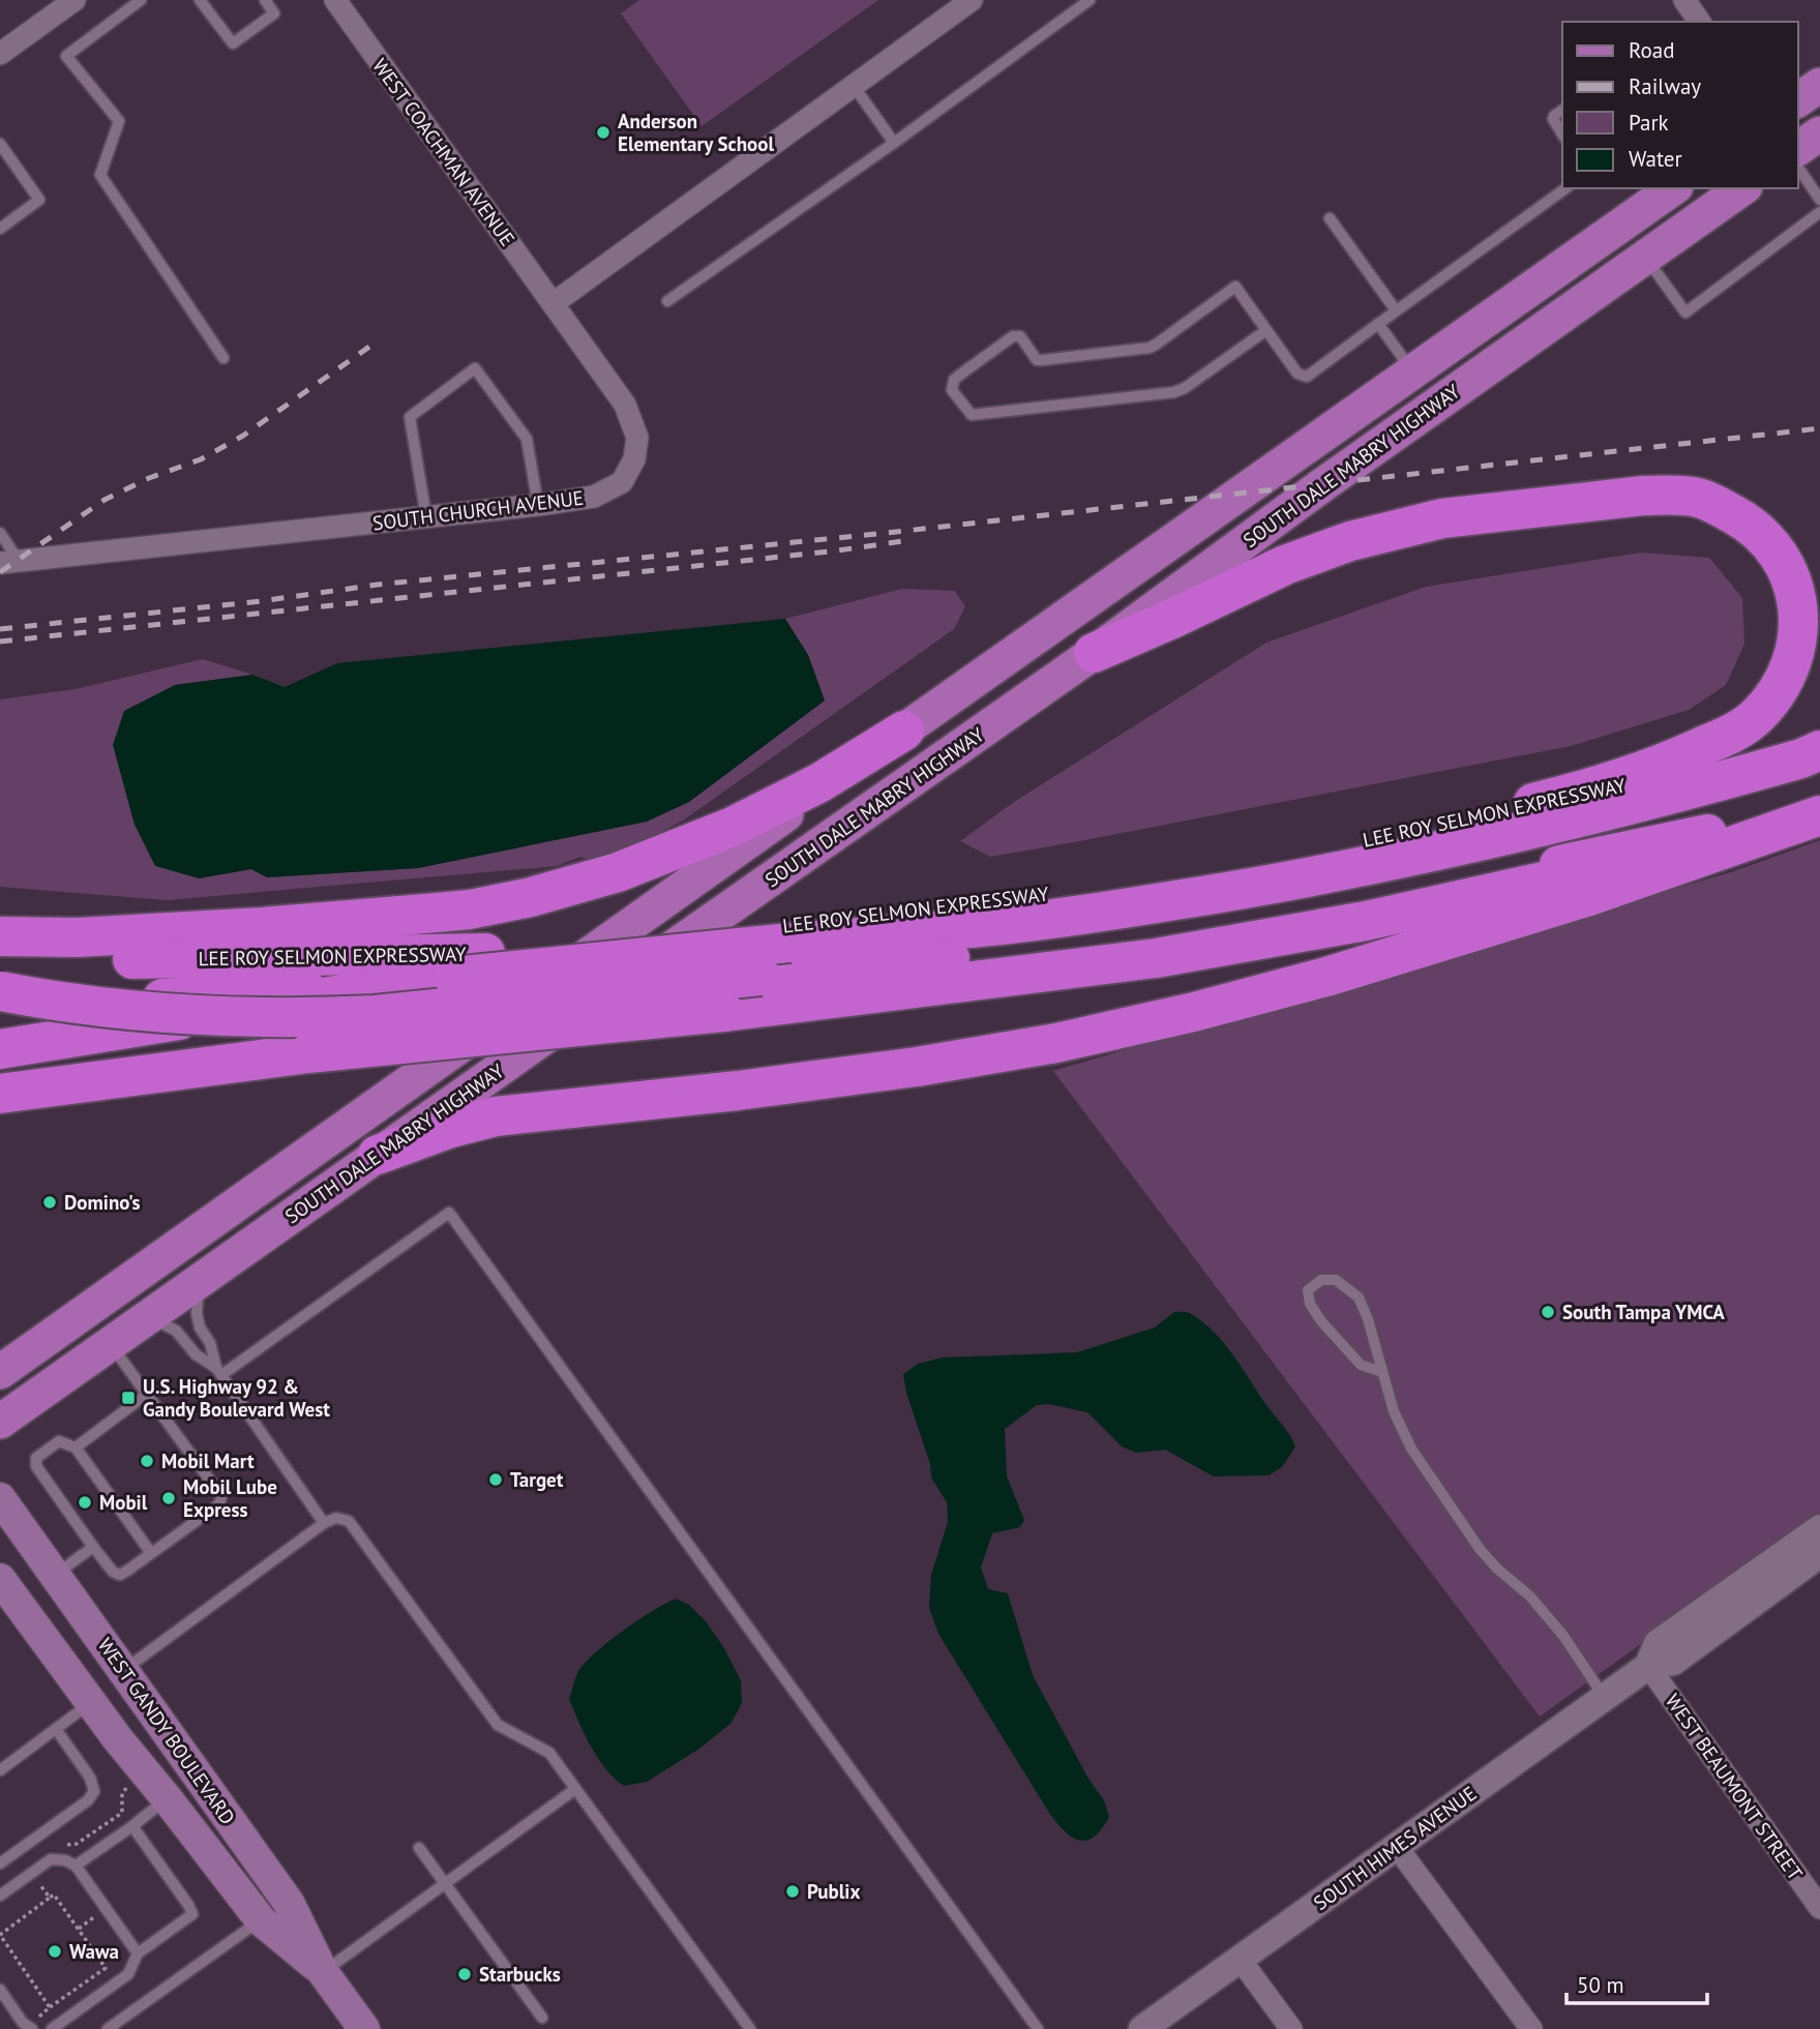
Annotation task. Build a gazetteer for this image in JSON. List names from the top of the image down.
{
  "streets": {
    "highway": ["LEE ROY SELMON EXPRESSWAY"],
    "main road": ["SOUTH DALE MABRY HIGHWAY", "WEST GANDY BOULEVARD"],
    "street": [
      "WEST COACHMAN AVENUE",
      "SOUTH CHURCH AVENUE",
      "WEST BEAUMONT STREET",
      "SOUTH HIMES AVENUE"
    ]
  },
  "crossings": [
    ["WEST COACHMAN AVENUE", "SOUTH CHURCH AVENUE"],
    ["WEST BEAUMONT STREET", "SOUTH HIMES AVENUE"]
  ],
  "places": {
    "other": [
      "Anderson Elementary School",
      "Domino's",
      "South Tampa YMCA",
      "Mobil Mart",
      "Target",
      "Mobil Lube Express",
      "Mobil",
      "Publix",
      "Wawa",
      "Starbucks"
    ],
    "transit": ["U.S. Highway 92 & Gandy Boulevard West"]
  },
  "legend": [
    "Road",
    "Railway",
    "Park",
    "Water"
  ],
  "scale_bar": "50 m"
}
